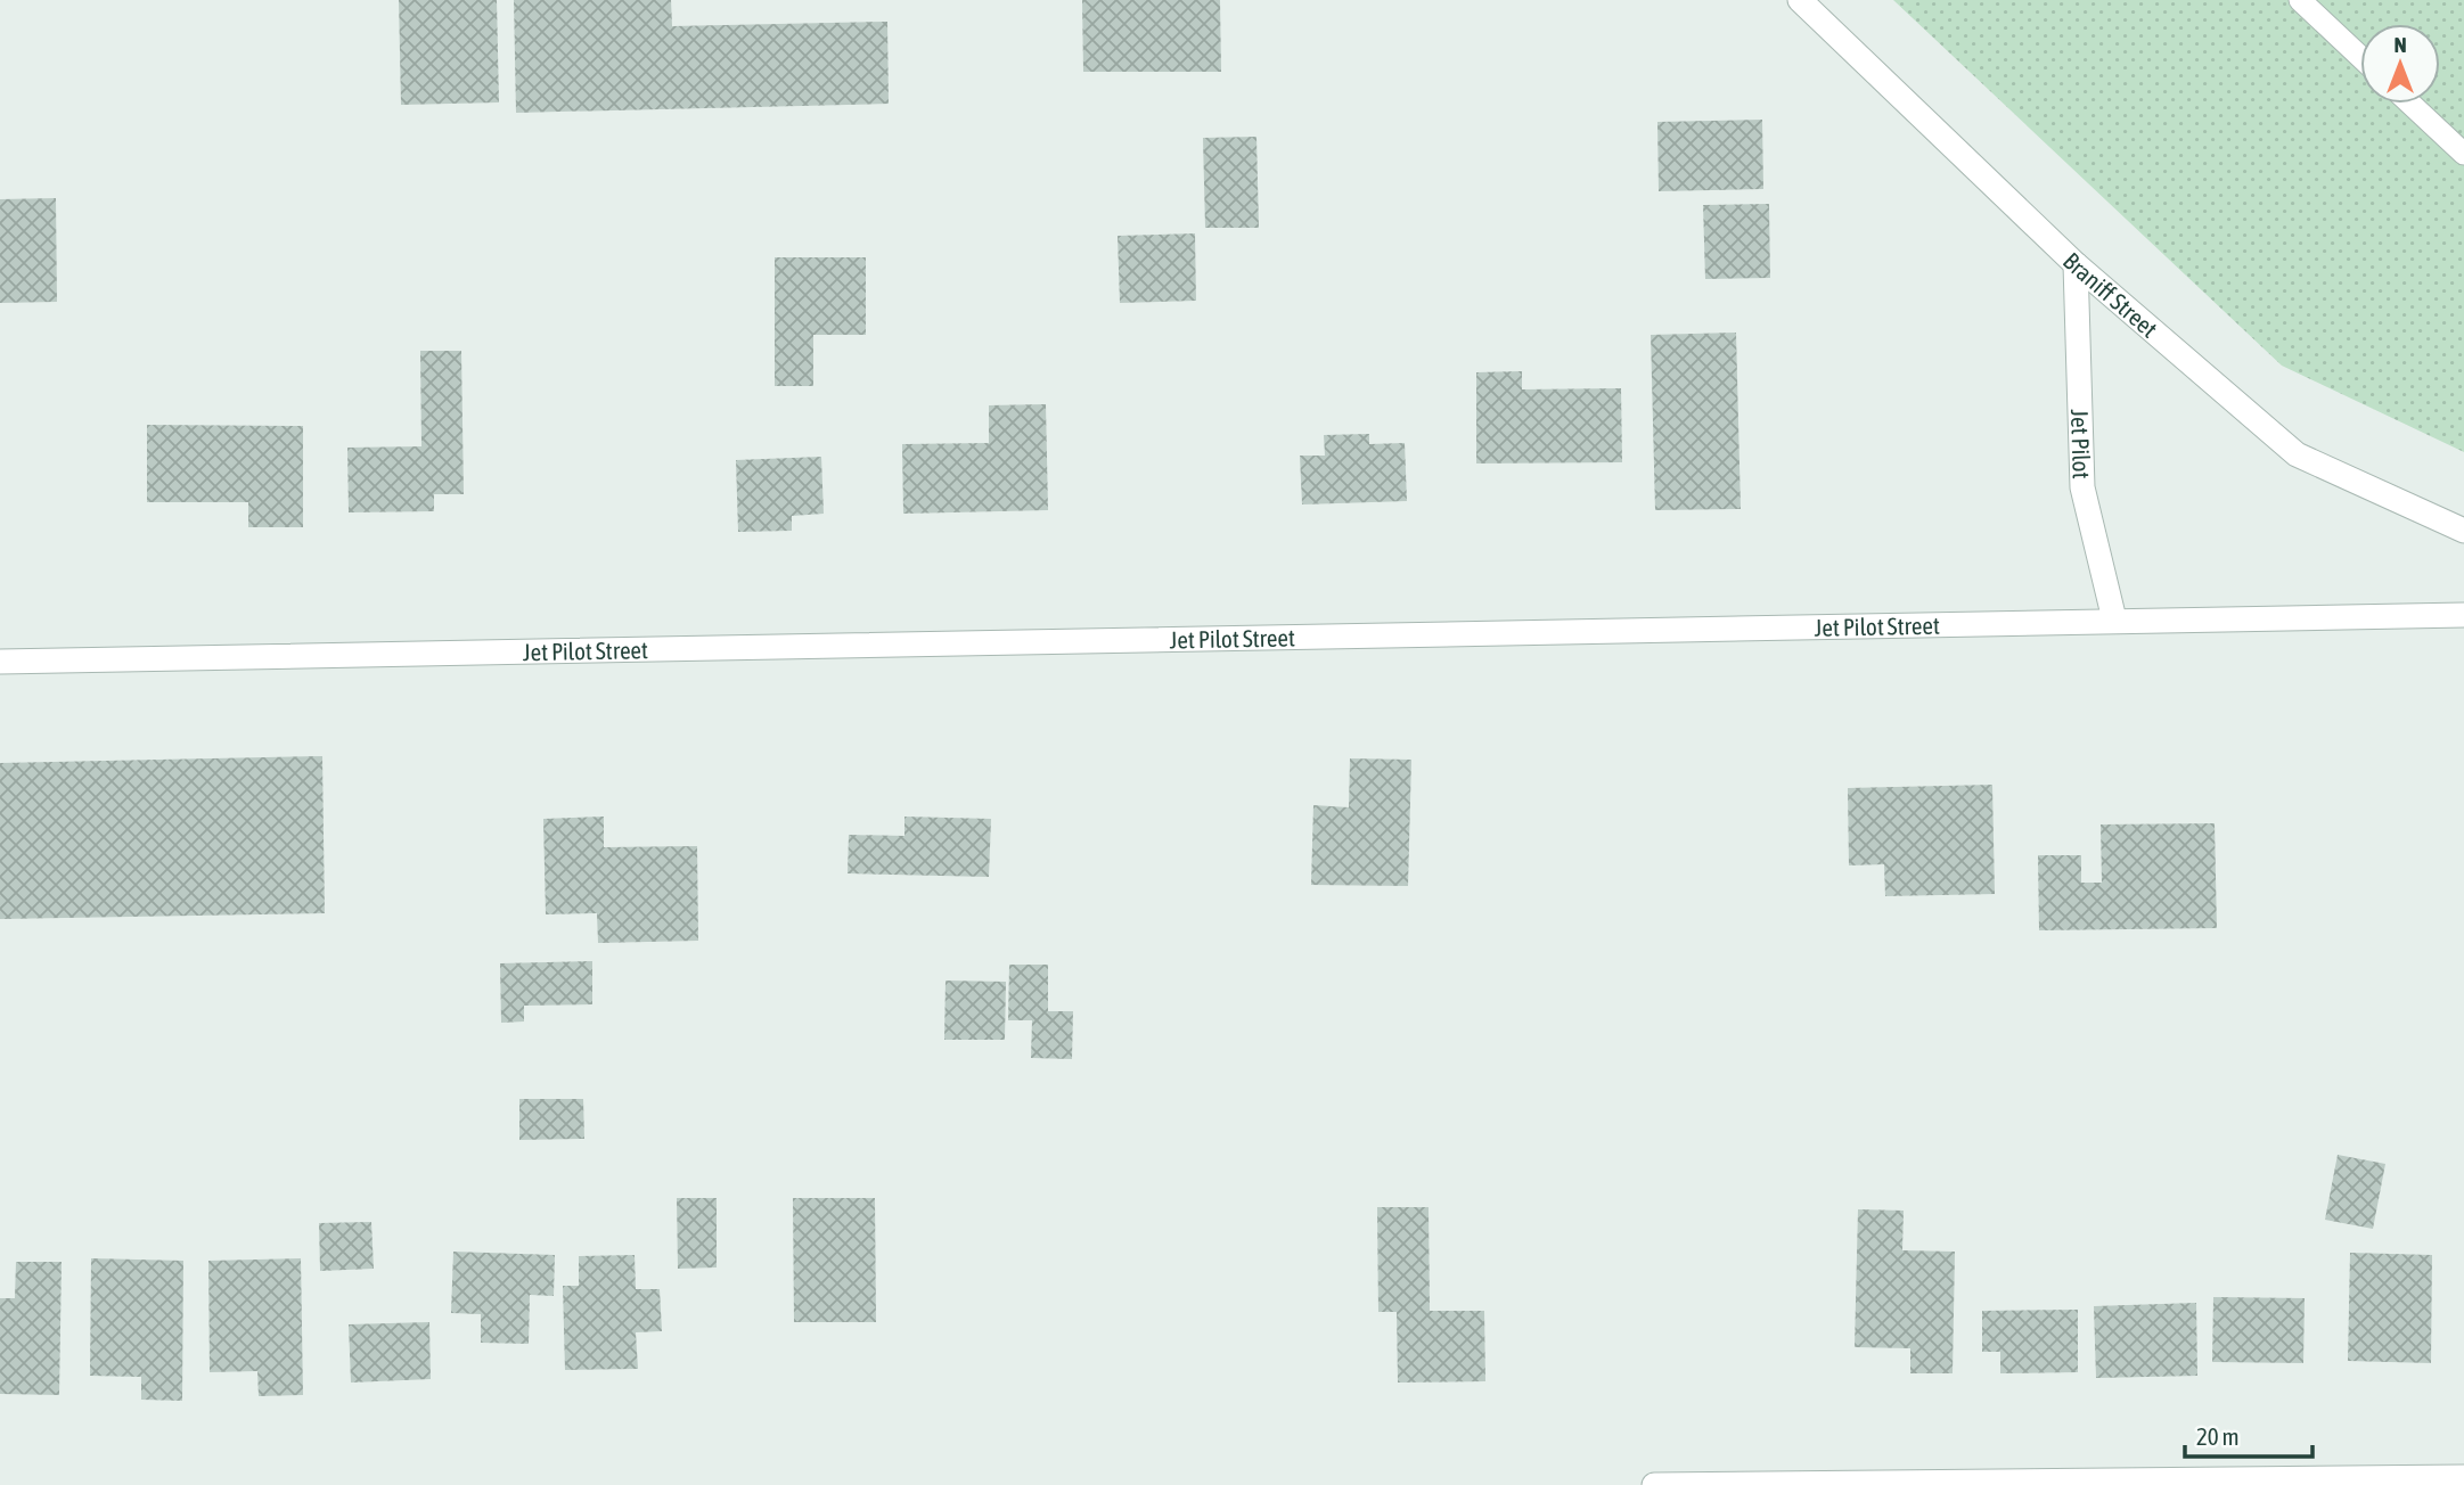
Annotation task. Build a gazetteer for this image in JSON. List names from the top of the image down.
{
  "streets": {
    "street": ["Braniff Street", "Jet Pilot", "Jet Pilot Street"]
  },
  "crossings": [
    ["Braniff Street", "Jet Pilot"],
    ["Jet Pilot", "Jet Pilot Street"]
  ],
  "scale_bar": "20 m",
  "north": "top"
}
